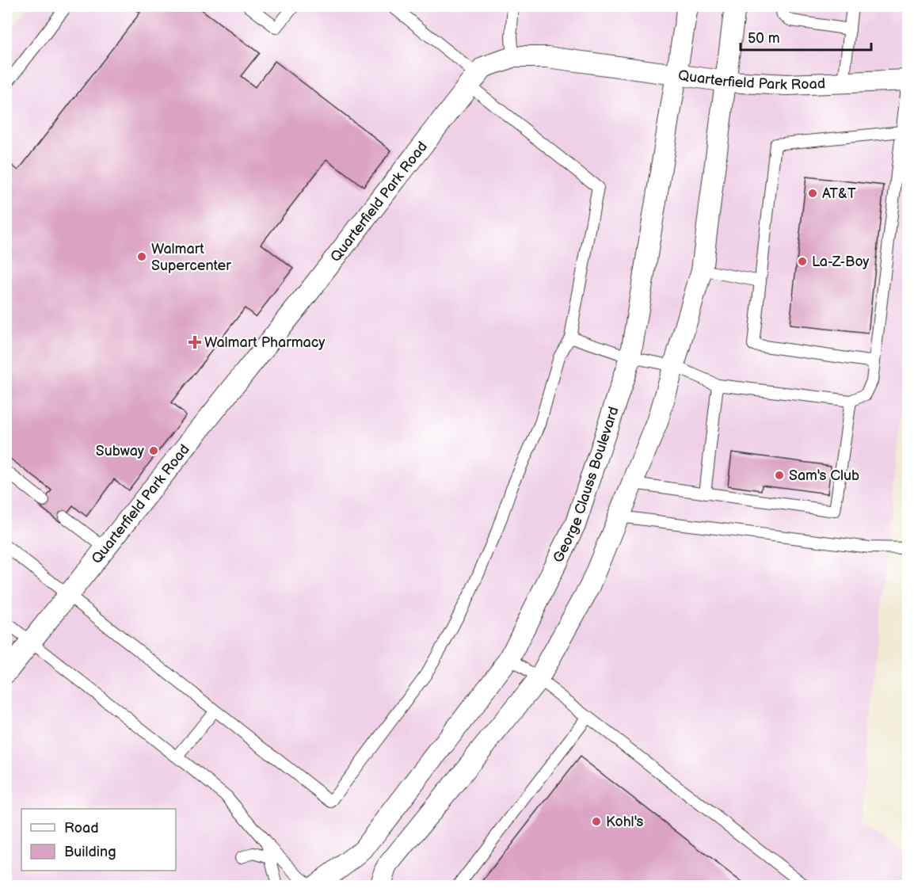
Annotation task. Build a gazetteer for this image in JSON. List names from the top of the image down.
{
  "streets": {
    "street": ["Quarterfield Park Road", "George Clauss Boulevard"]
  },
  "crossings": [
    ["Quarterfield Park Road", "George Clauss Boulevard"]
  ],
  "places": {
    "other": [
      "AT&T",
      "Walmart Supercenter",
      "La-Z-Boy",
      "Subway",
      "Sam's Club",
      "Kohl's"
    ],
    "health": ["Walmart Pharmacy"]
  },
  "legend": ["Road", "Building"],
  "scale_bar": "50 m"
}
